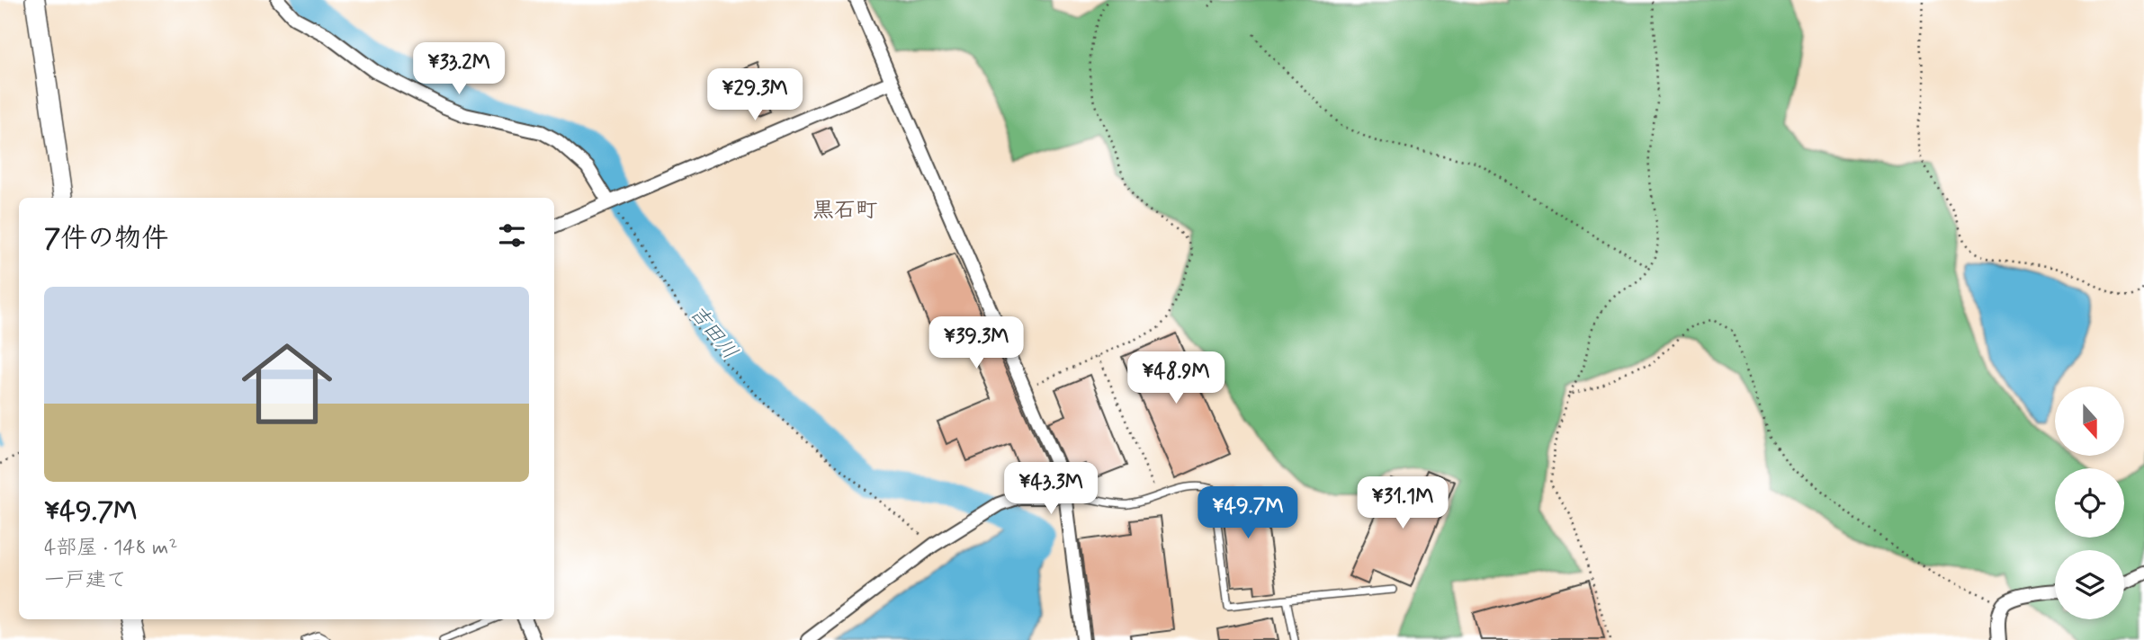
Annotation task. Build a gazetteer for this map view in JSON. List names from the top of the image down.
{
  "districts": ["黒石町"],
  "water": ["吉田川"],
  "north": "bottom",
  "page": {
    "price": [
      "¥33.2M",
      "¥29.3M",
      "¥39.3M",
      "¥48.9M",
      "¥43.3M",
      "¥31.1M",
      "¥49.7M"
    ],
    "heading": "7件の物件",
    "list": [
      {
        "name": "¥49.7M",
        "note": "4部屋 · 148 m² · 一戸建て"
      }
    ]
  }
}
